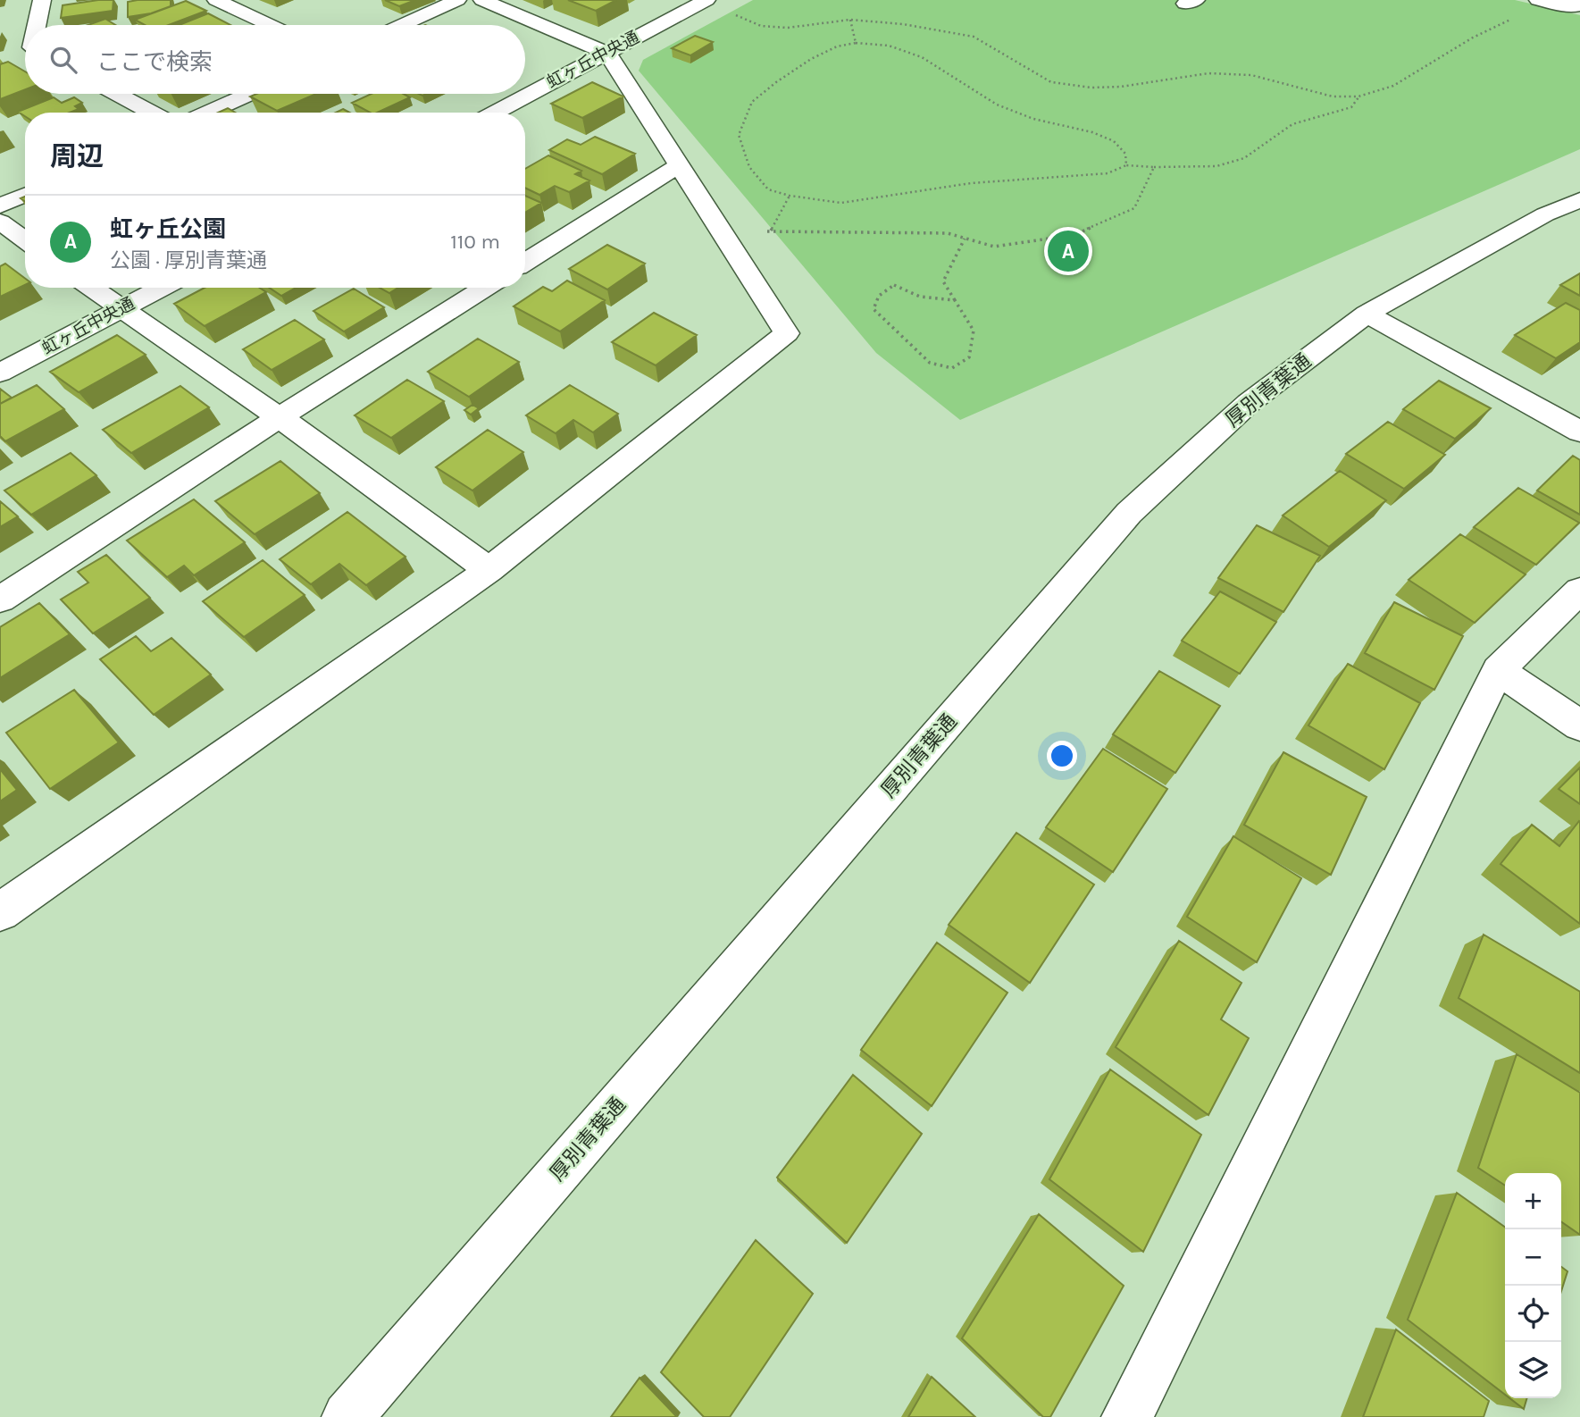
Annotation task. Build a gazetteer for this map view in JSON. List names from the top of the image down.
{
  "streets": {
    "street": ["虹ヶ丘中央通", "厚別青葉通"]
  },
  "page": {
    "search": "ここで検索",
    "heading": "周辺",
    "list": [
      {
        "mark": "A",
        "name": "虹ヶ丘公園",
        "note": "公園 · 厚別青葉通",
        "value": "110 m"
      }
    ],
    "pins": "A",
    "map_buttons": ["+", "−"]
  }
}
